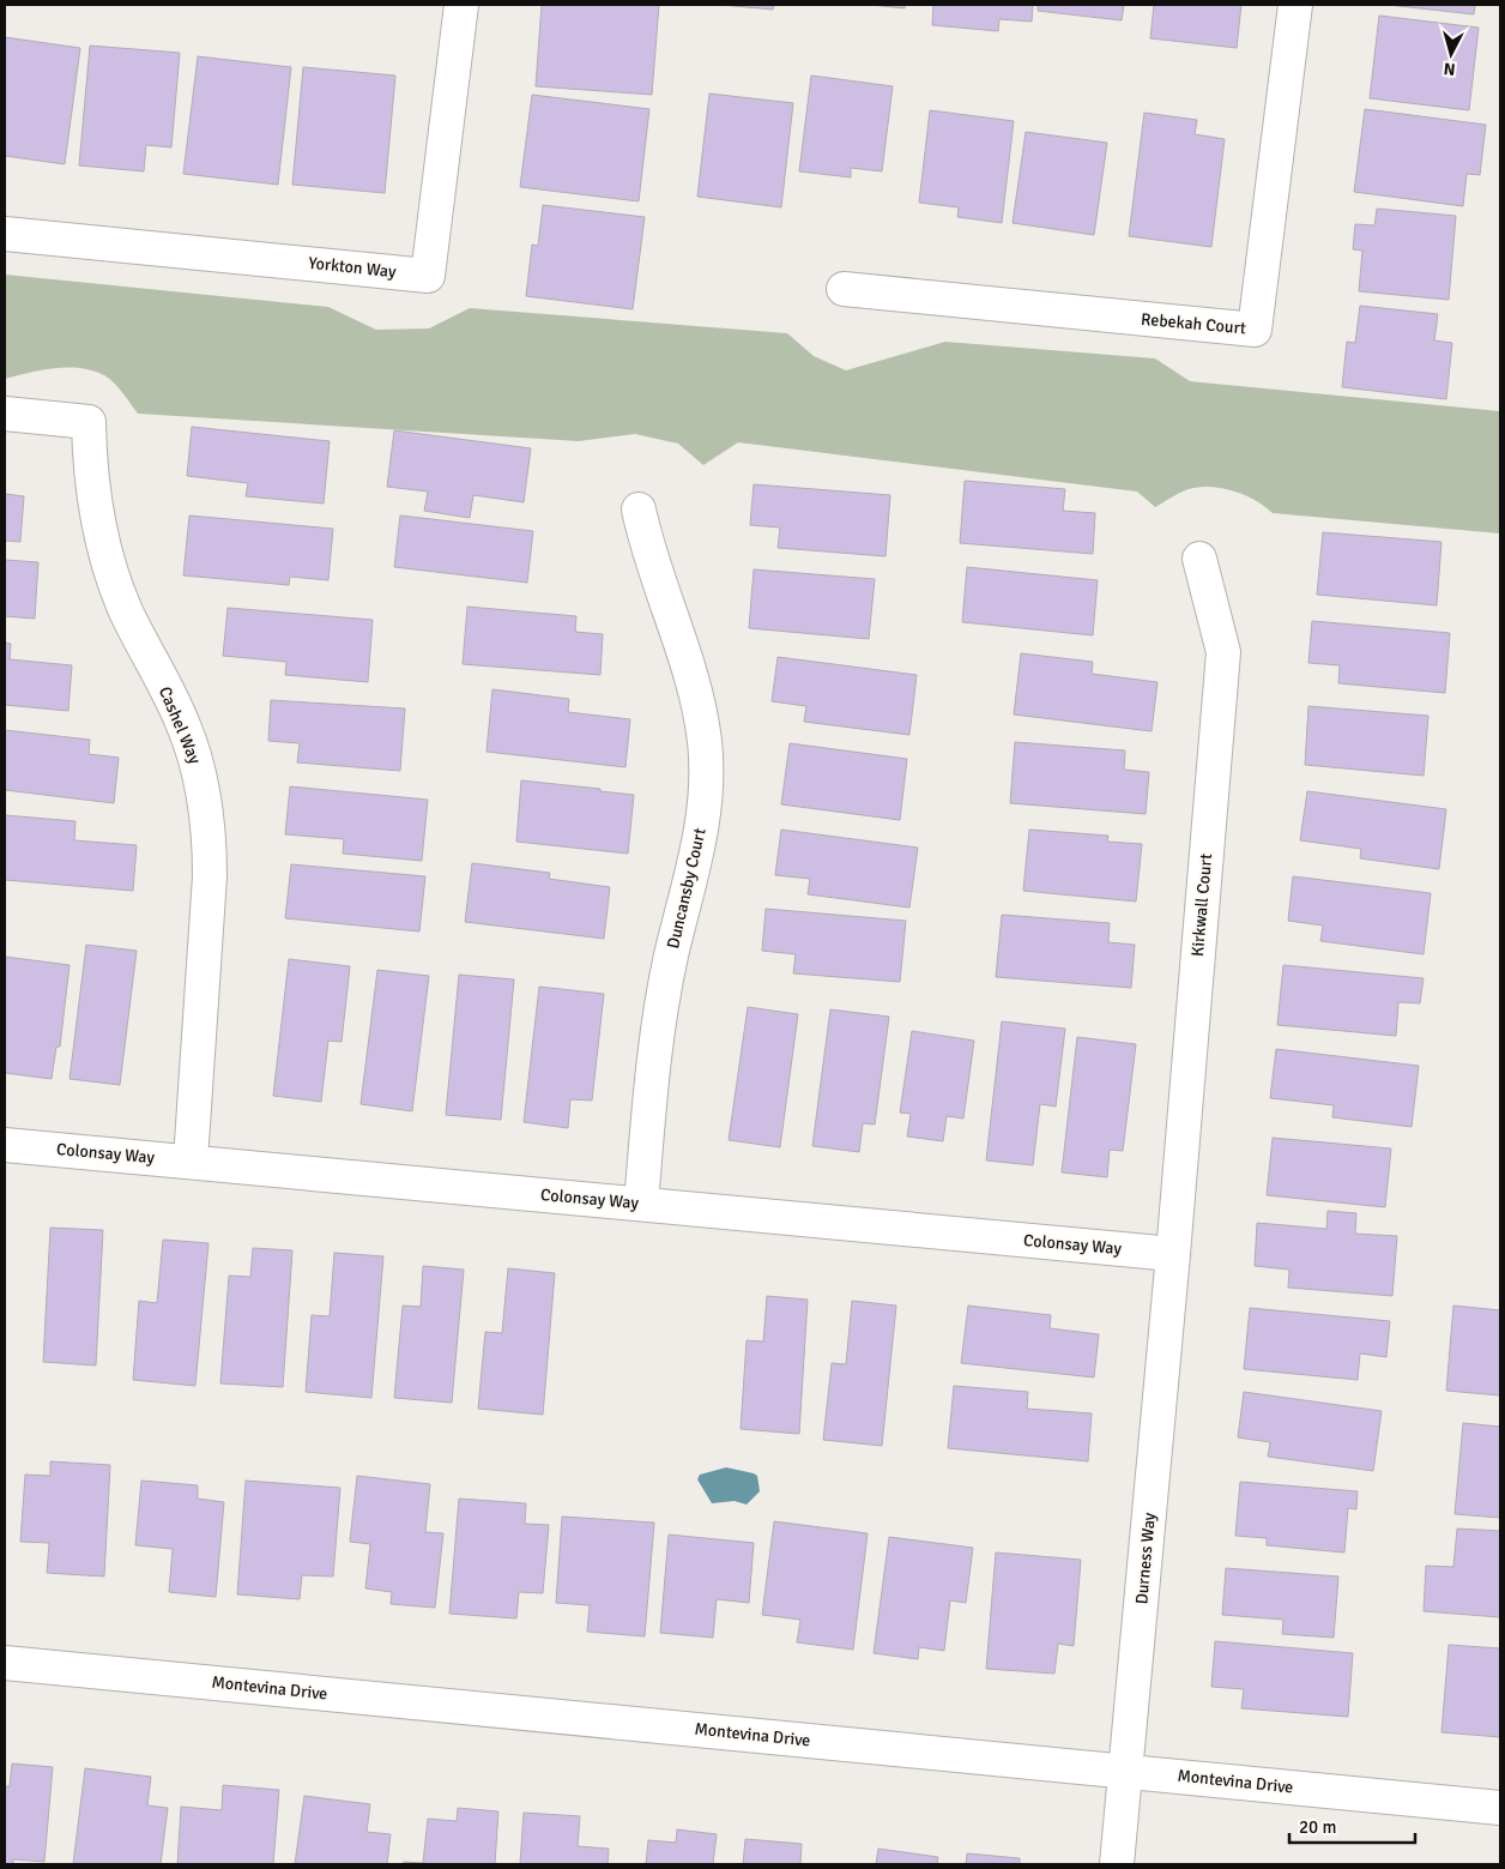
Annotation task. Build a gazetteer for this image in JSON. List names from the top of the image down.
{
  "streets": {
    "street": [
      "Yorkton Way",
      "Rebekah Court",
      "Cashel Way",
      "Duncansby Court",
      "Kirkwall Court",
      "Colonsay Way",
      "Durness Way",
      "Montevina Drive"
    ]
  },
  "crossings": [
    ["Cashel Way", "Colonsay Way"],
    ["Duncansby Court", "Colonsay Way"],
    ["Kirkwall Court", "Colonsay Way"],
    ["Kirkwall Court", "Durness Way"],
    ["Colonsay Way", "Durness Way"],
    ["Durness Way", "Montevina Drive"]
  ],
  "scale_bar": "20 m",
  "north": "bottom"
}
